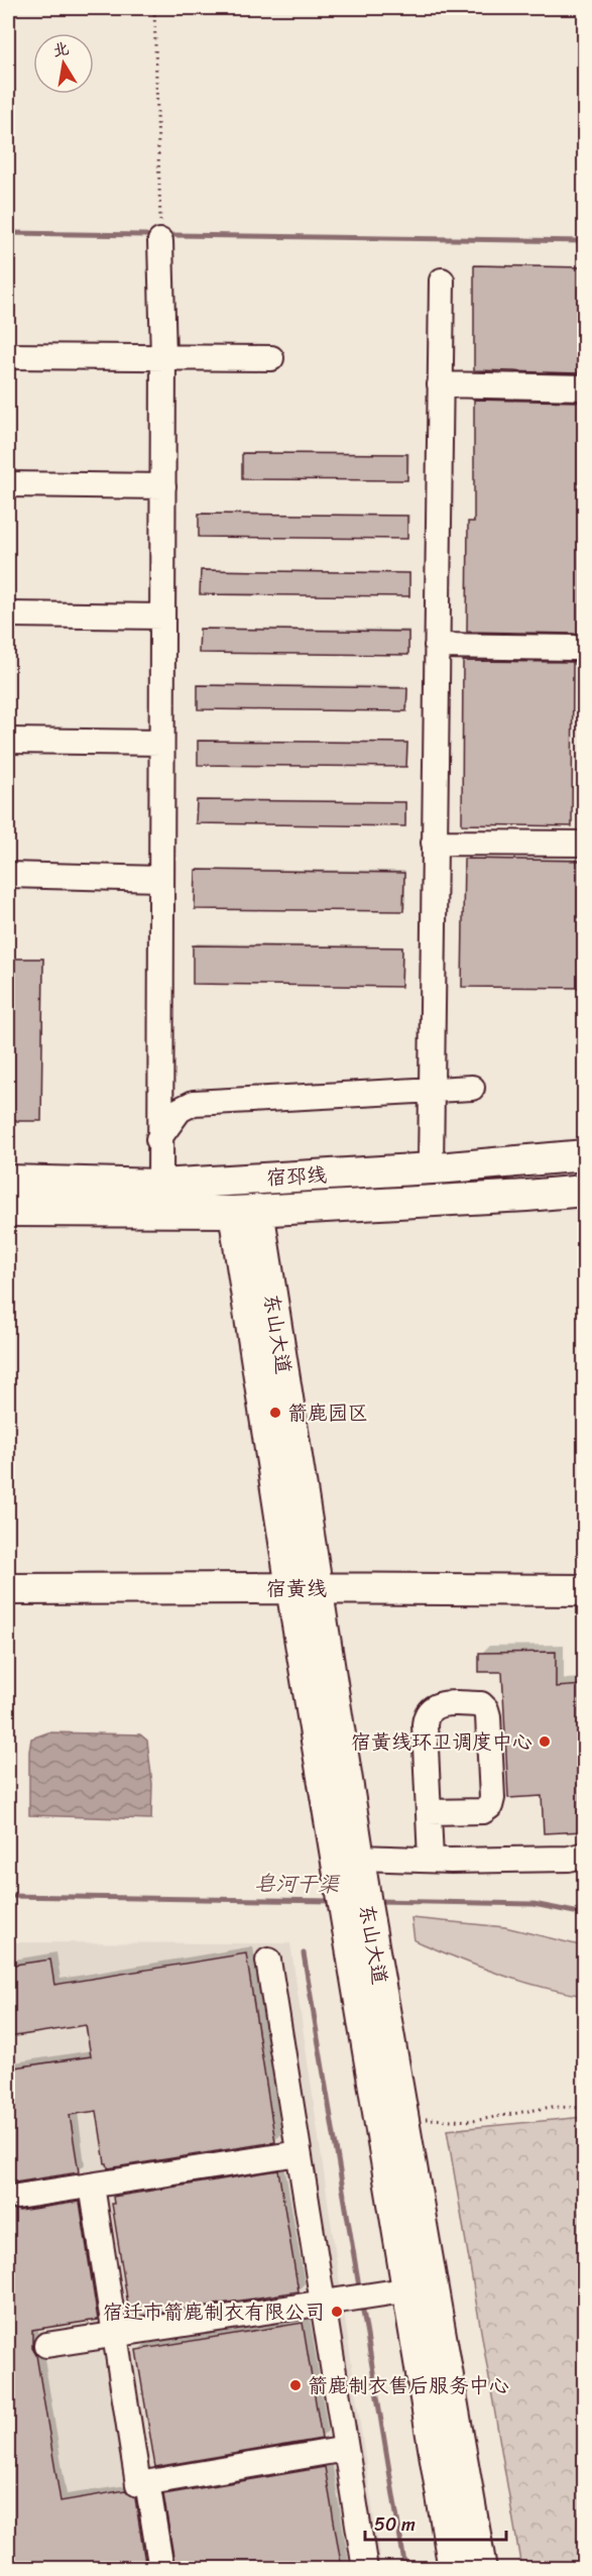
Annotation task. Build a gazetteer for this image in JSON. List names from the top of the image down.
{
  "streets": {
    "main road": ["宿邳线", "东山大道", "宿黄线"]
  },
  "crossings": [
    ["宿邳线", "东山大道"],
    ["东山大道", "宿黄线"]
  ],
  "water": ["皂河干渠"],
  "places": [
    "箭鹿园区",
    "宿黄线环卫调度中心",
    "宿迁市箭鹿制衣有限公司",
    "箭鹿制衣售后服务中心"
  ],
  "scale_bar": "50 m",
  "north": "top"
}
